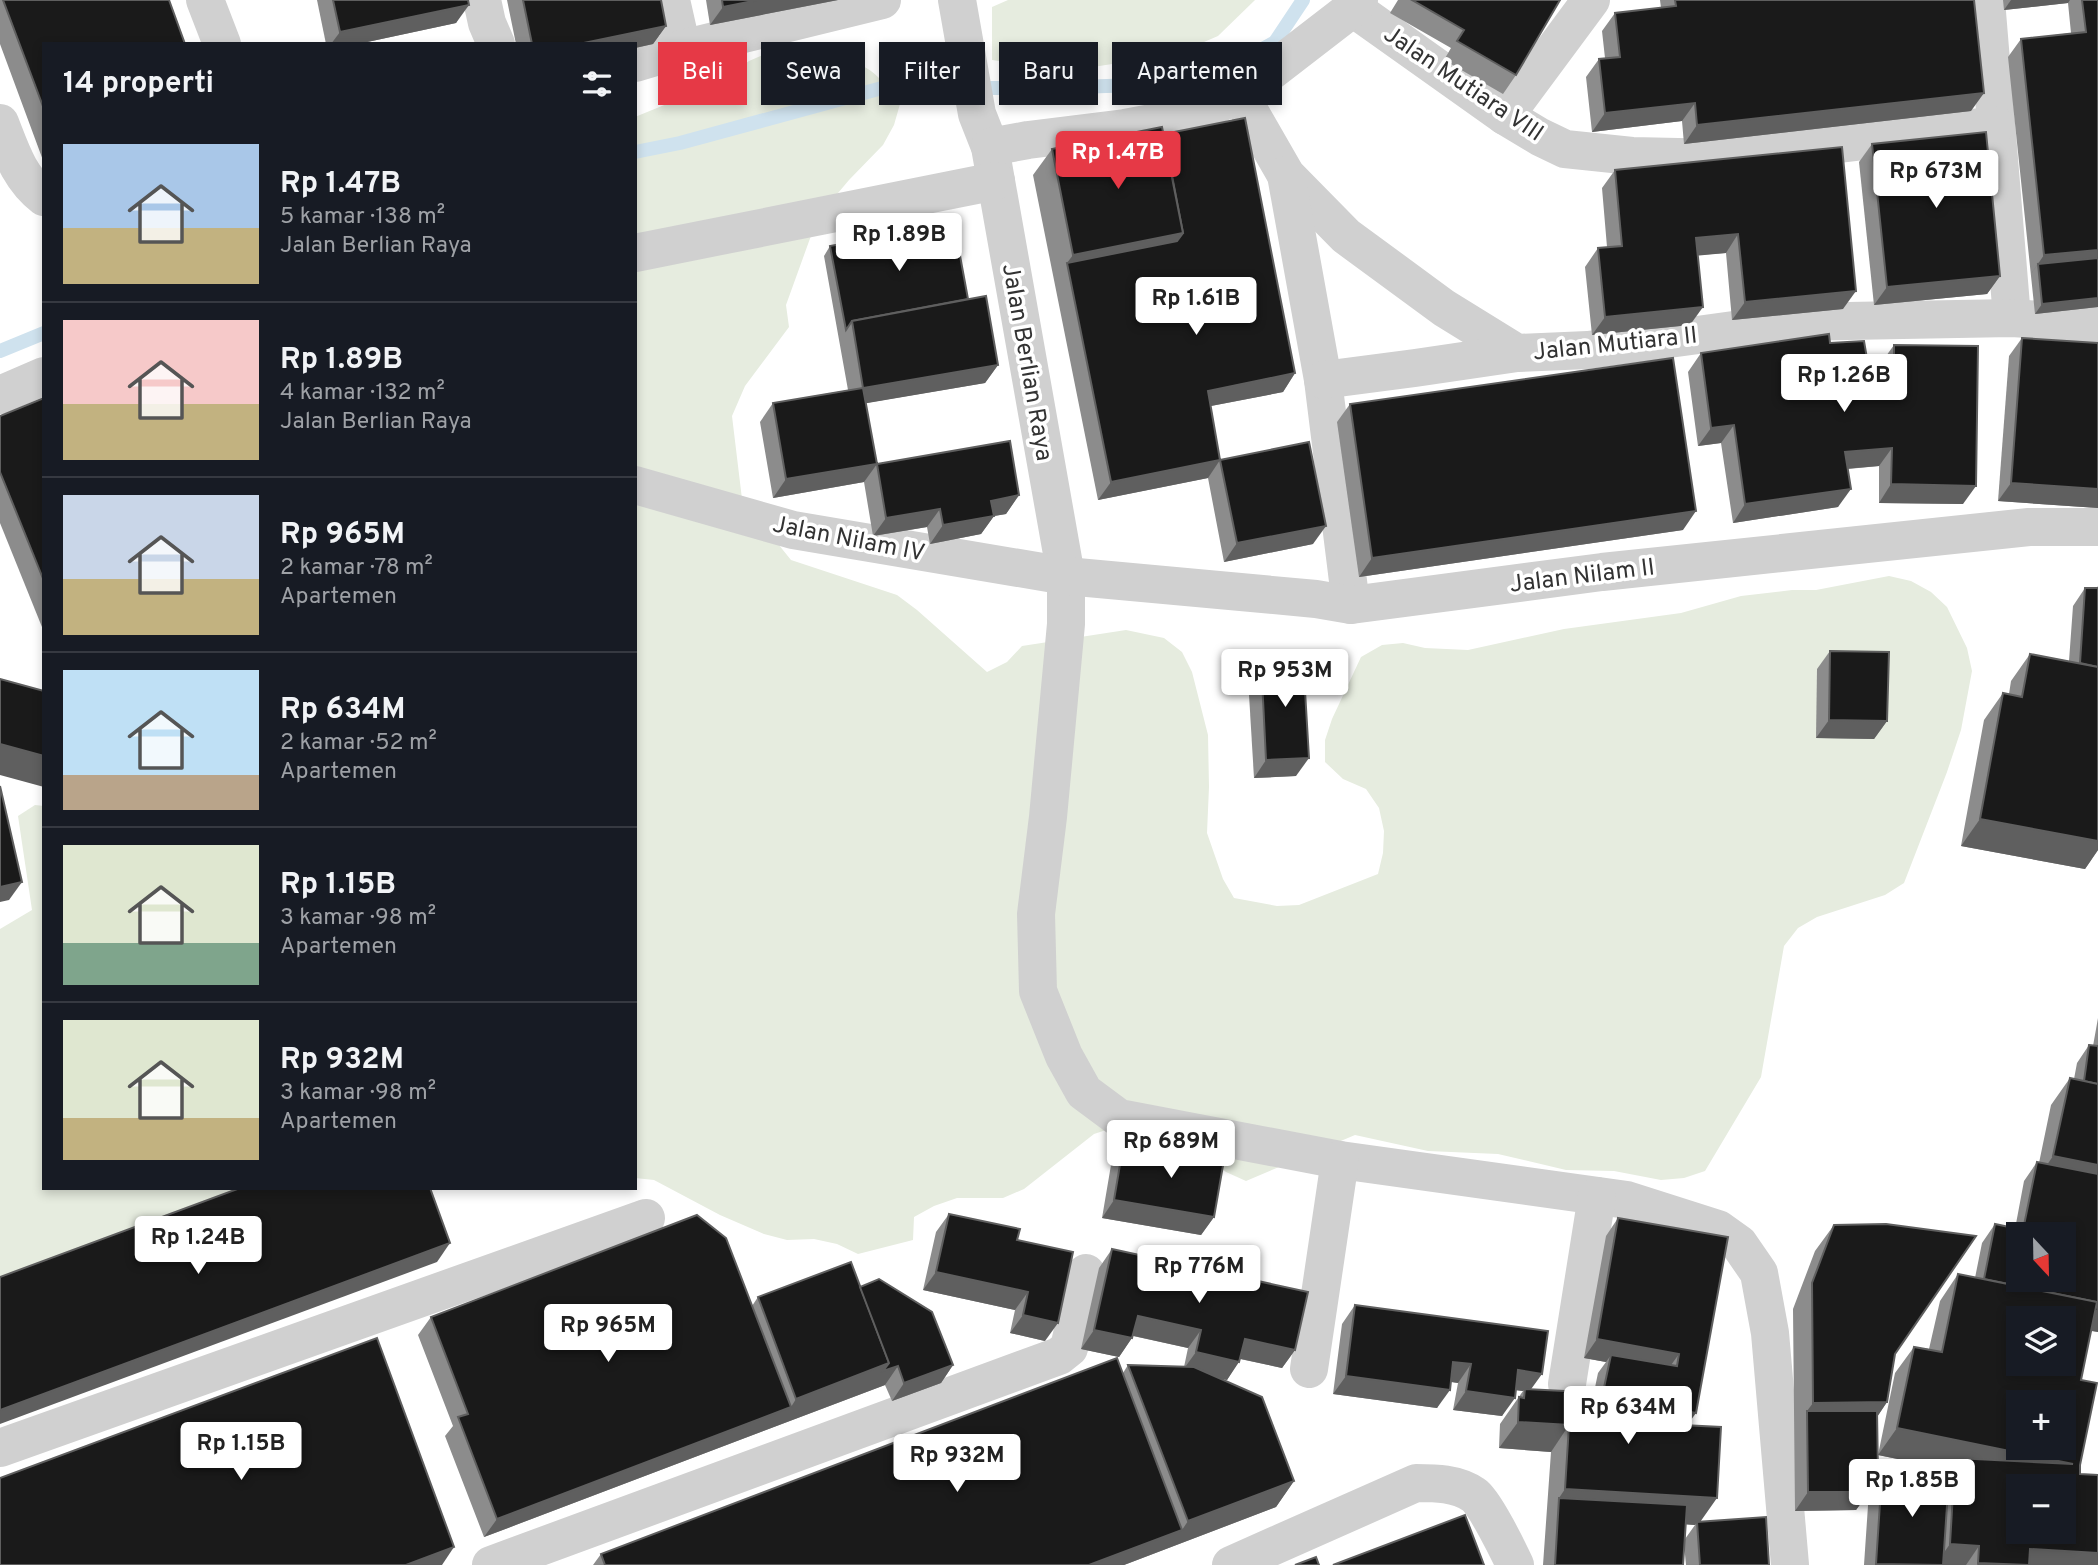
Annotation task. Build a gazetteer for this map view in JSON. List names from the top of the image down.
{
  "streets": {
    "street": [
      "Jalan Mutiara VIII",
      "Jalan Mutiara II",
      "Jalan Berlian Raya",
      "Jalan Nilam IV",
      "Jalan Nilam II"
    ]
  },
  "crossings": [
    ["Jalan Berlian Raya", "Jalan Nilam IV"],
    ["Jalan Berlian Raya", "Jalan Nilam II"],
    ["Jalan Nilam IV", "Jalan Nilam II"]
  ],
  "north": "bottom",
  "page": {
    "chip": [
      "Beli",
      "Sewa",
      "Filter",
      "Baru",
      "Apartemen"
    ],
    "heading": "14 properti",
    "list": [
      {
        "name": "Rp 1.47B",
        "note": "5 kamar · 138 m² · Jalan Berlian Raya"
      },
      {
        "name": "Rp 1.89B",
        "note": "4 kamar · 132 m² · Jalan Berlian Raya"
      },
      {
        "name": "Rp 965M",
        "note": "2 kamar · 78 m² · Apartemen"
      },
      {
        "name": "Rp 634M",
        "note": "2 kamar · 52 m² · Apartemen"
      },
      {
        "name": "Rp 1.15B",
        "note": "3 kamar · 98 m² · Apartemen"
      },
      {
        "name": "Rp 932M",
        "note": "3 kamar · 98 m² · Apartemen"
      }
    ],
    "price": [
      "Rp 1.47B",
      "Rp 673M",
      "Rp 1.89B",
      "Rp 1.61B",
      "Rp 1.26B",
      "Rp 953M",
      "Rp 689M",
      "Rp 1.24B",
      "Rp 776M",
      "Rp 965M",
      "Rp 634M",
      "Rp 1.15B",
      "Rp 932M",
      "Rp 1.85B"
    ],
    "map_buttons": ["+", "−"]
  }
}
